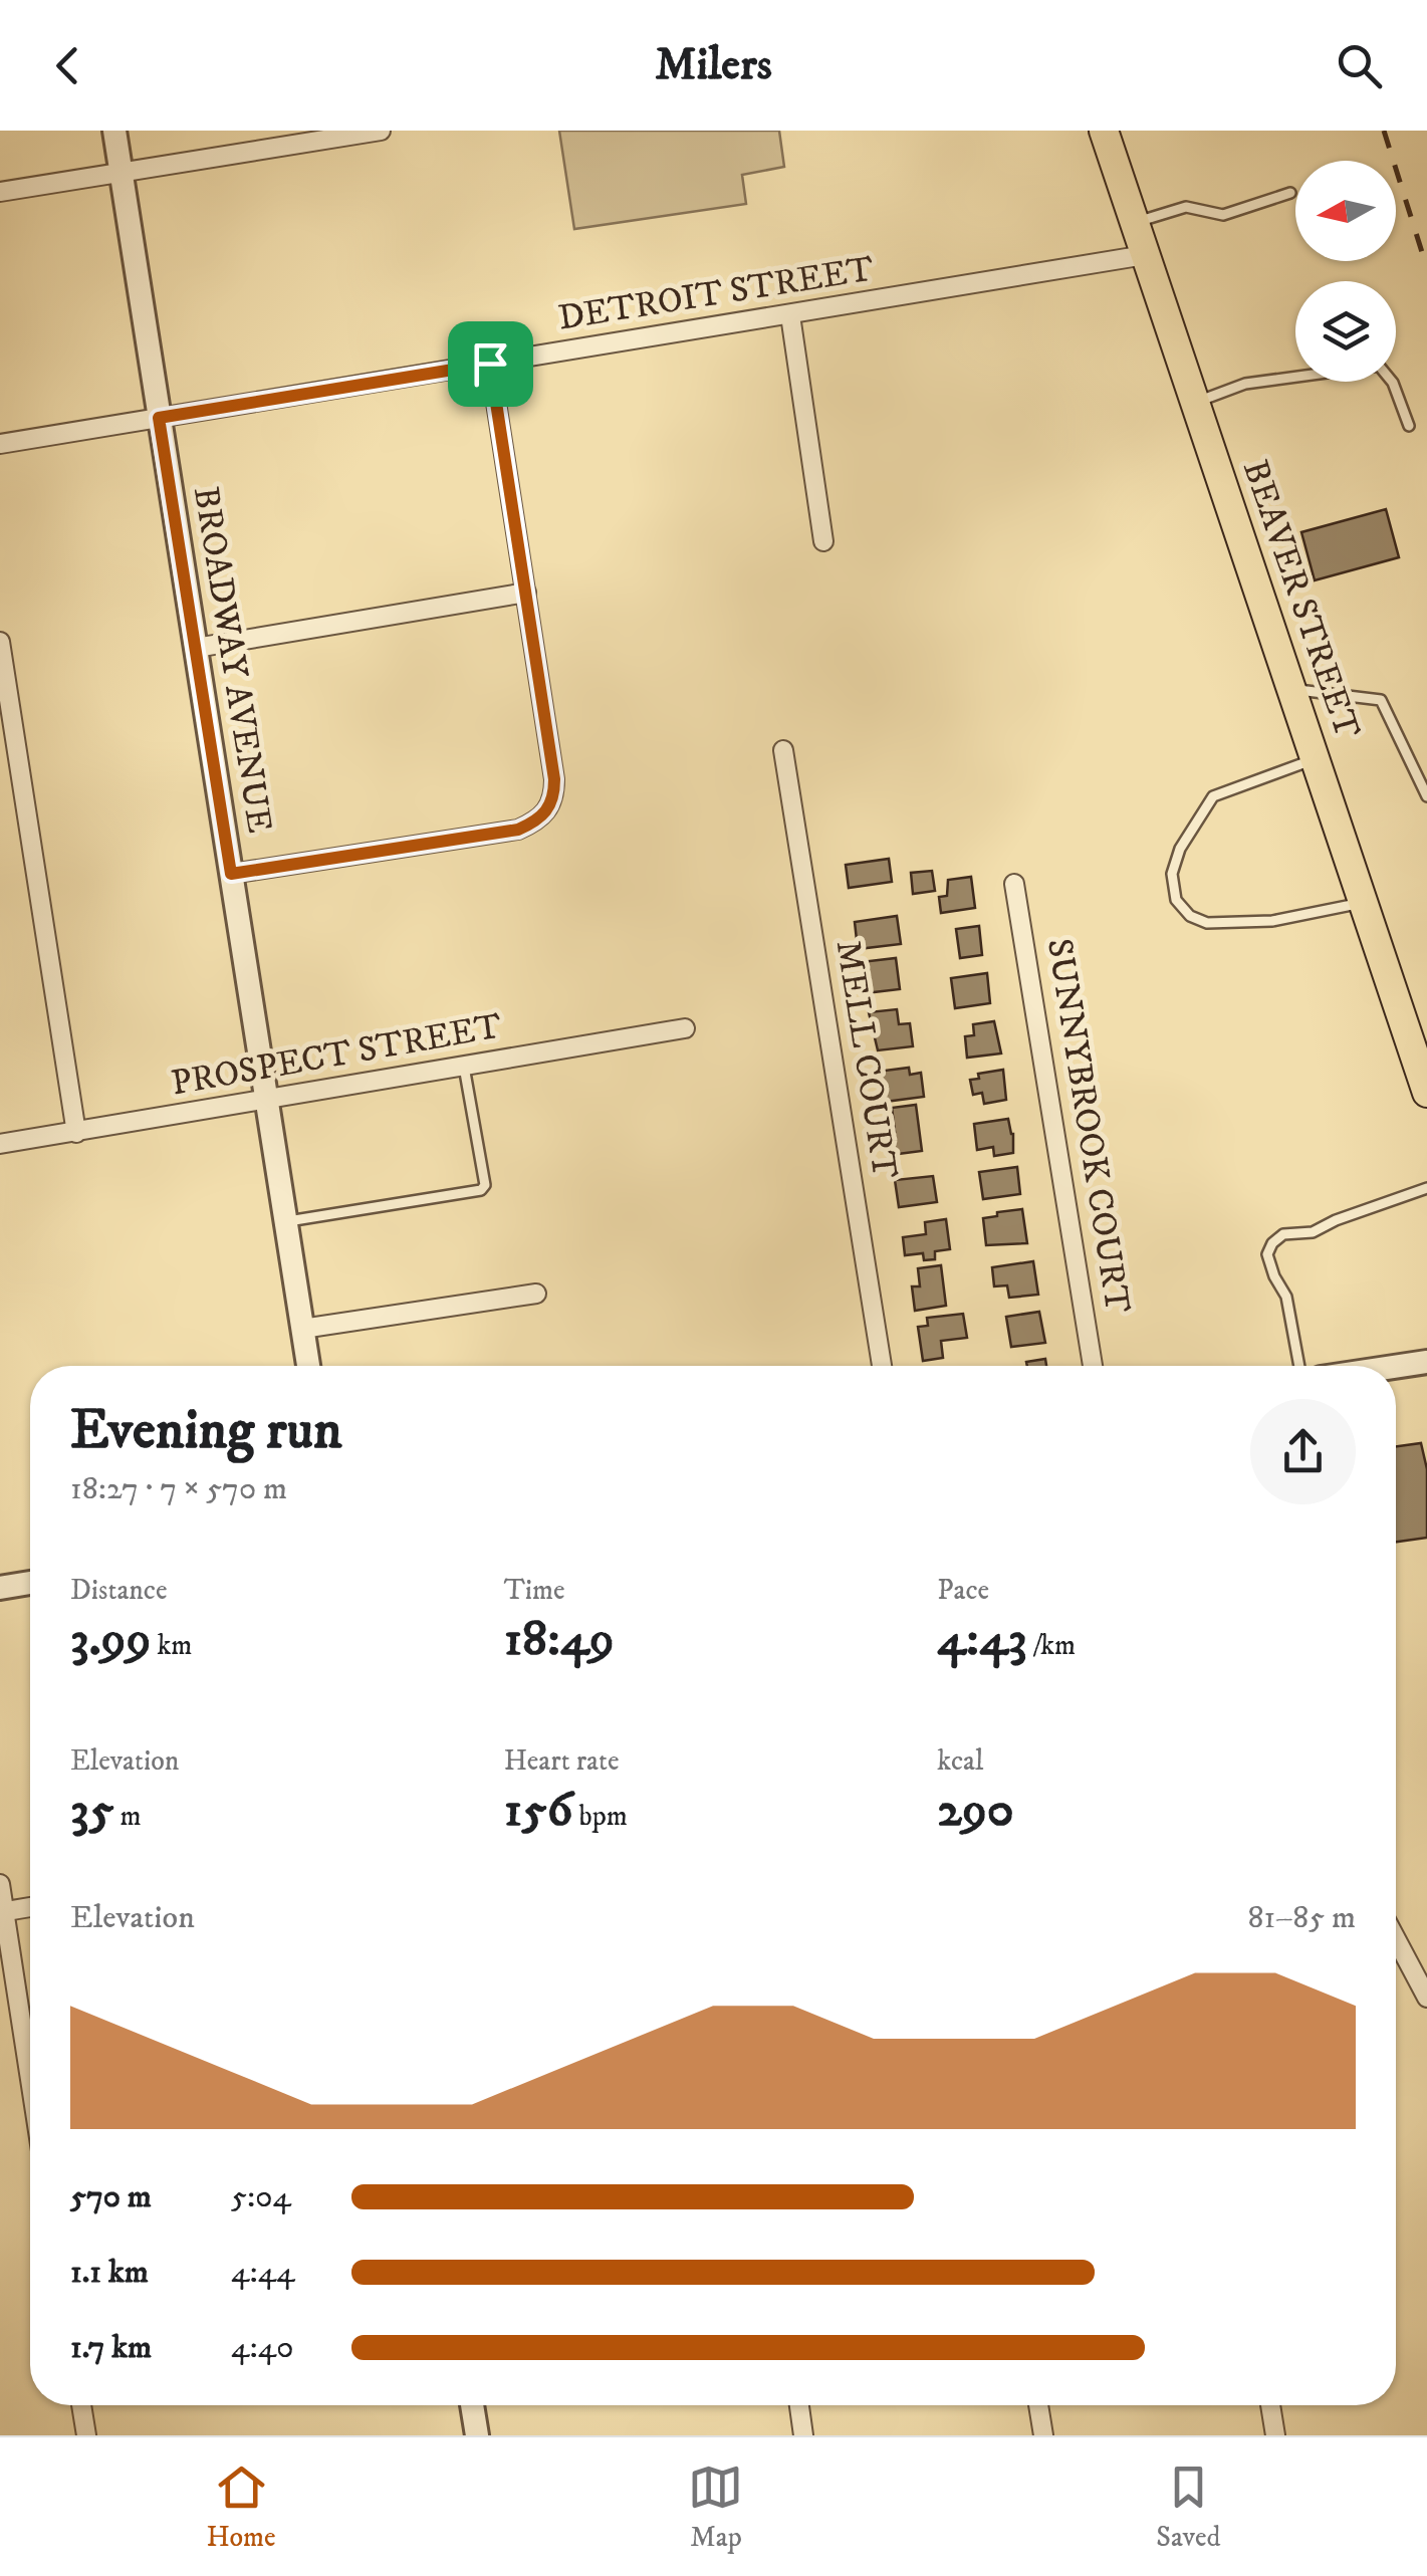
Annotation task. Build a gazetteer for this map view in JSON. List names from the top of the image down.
{
  "streets": {
    "main road": ["BEAVER STREET"],
    "street": [
      "DETROIT STREET",
      "BROADWAY AVENUE",
      "PROSPECT STREET",
      "MELL COURT",
      "SUNNYBROOK COURT"
    ]
  },
  "crossings": [
    ["DETROIT STREET", "BEAVER STREET"],
    ["DETROIT STREET", "BROADWAY AVENUE"],
    ["BROADWAY AVENUE", "PROSPECT STREET"]
  ],
  "north": "left",
  "page": {
    "header": "Milers",
    "heading": ["Evening run", "18:27 · 7 × 570 m"],
    "stats": [
      ["Distance", "3.99 km"],
      ["Time", "18:49"],
      ["Pace", "4:43 /km"],
      ["Elevation", "35 m"],
      ["Heart rate", "156 bpm"],
      ["kcal", "290"]
    ],
    "chart": ["Elevation", "81–85 m"],
    "list": [
      {
        "name": "570 m",
        "note": "5:04"
      },
      {
        "name": "1.1 km",
        "note": "4:44"
      },
      {
        "name": "1.7 km",
        "note": "4:40"
      }
    ],
    "tabs": ["Home", "Map", "Saved"]
  }
}
